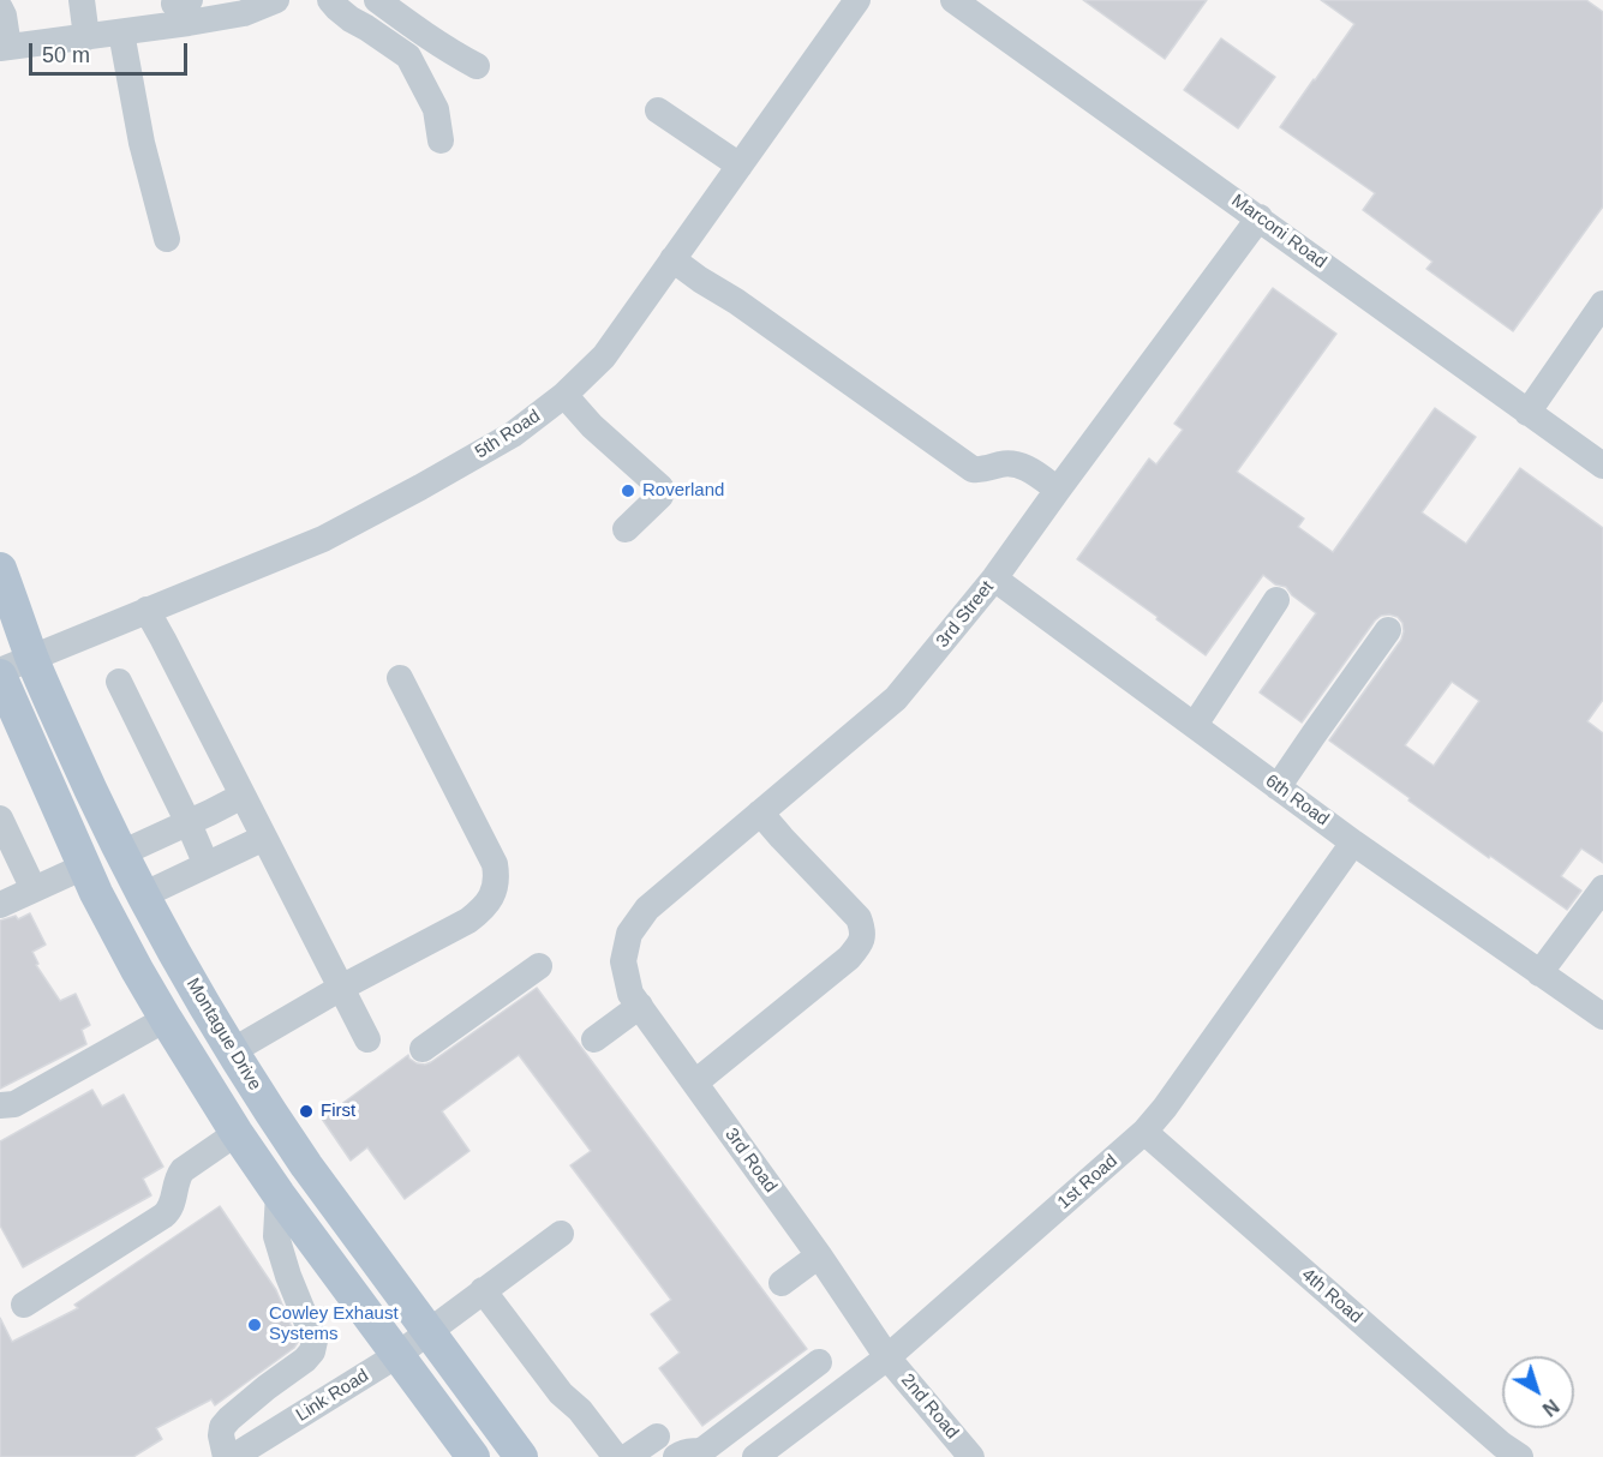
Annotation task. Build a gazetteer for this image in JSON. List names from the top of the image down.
{
  "streets": {
    "main road": ["Montague Drive"],
    "street": [
      "Marconi Road",
      "5th Road",
      "3rd Street",
      "6th Road",
      "3rd Road",
      "1st Road",
      "4th Road",
      "Link Road",
      "2nd Road"
    ]
  },
  "crossings": [
    ["Marconi Road", "3rd Street"],
    ["5th Road", "Montague Drive"],
    ["3rd Street", "6th Road"],
    ["3rd Street", "3rd Road"],
    ["6th Road", "1st Road"],
    ["Montague Drive", "Link Road"],
    ["3rd Road", "1st Road"],
    ["3rd Road", "2nd Road"],
    ["1st Road", "4th Road"],
    ["1st Road", "2nd Road"]
  ],
  "places": ["Roverland", "First", "Cowley Exhaust Systems"],
  "scale_bar": "50 m",
  "north": "bottom right"
}
